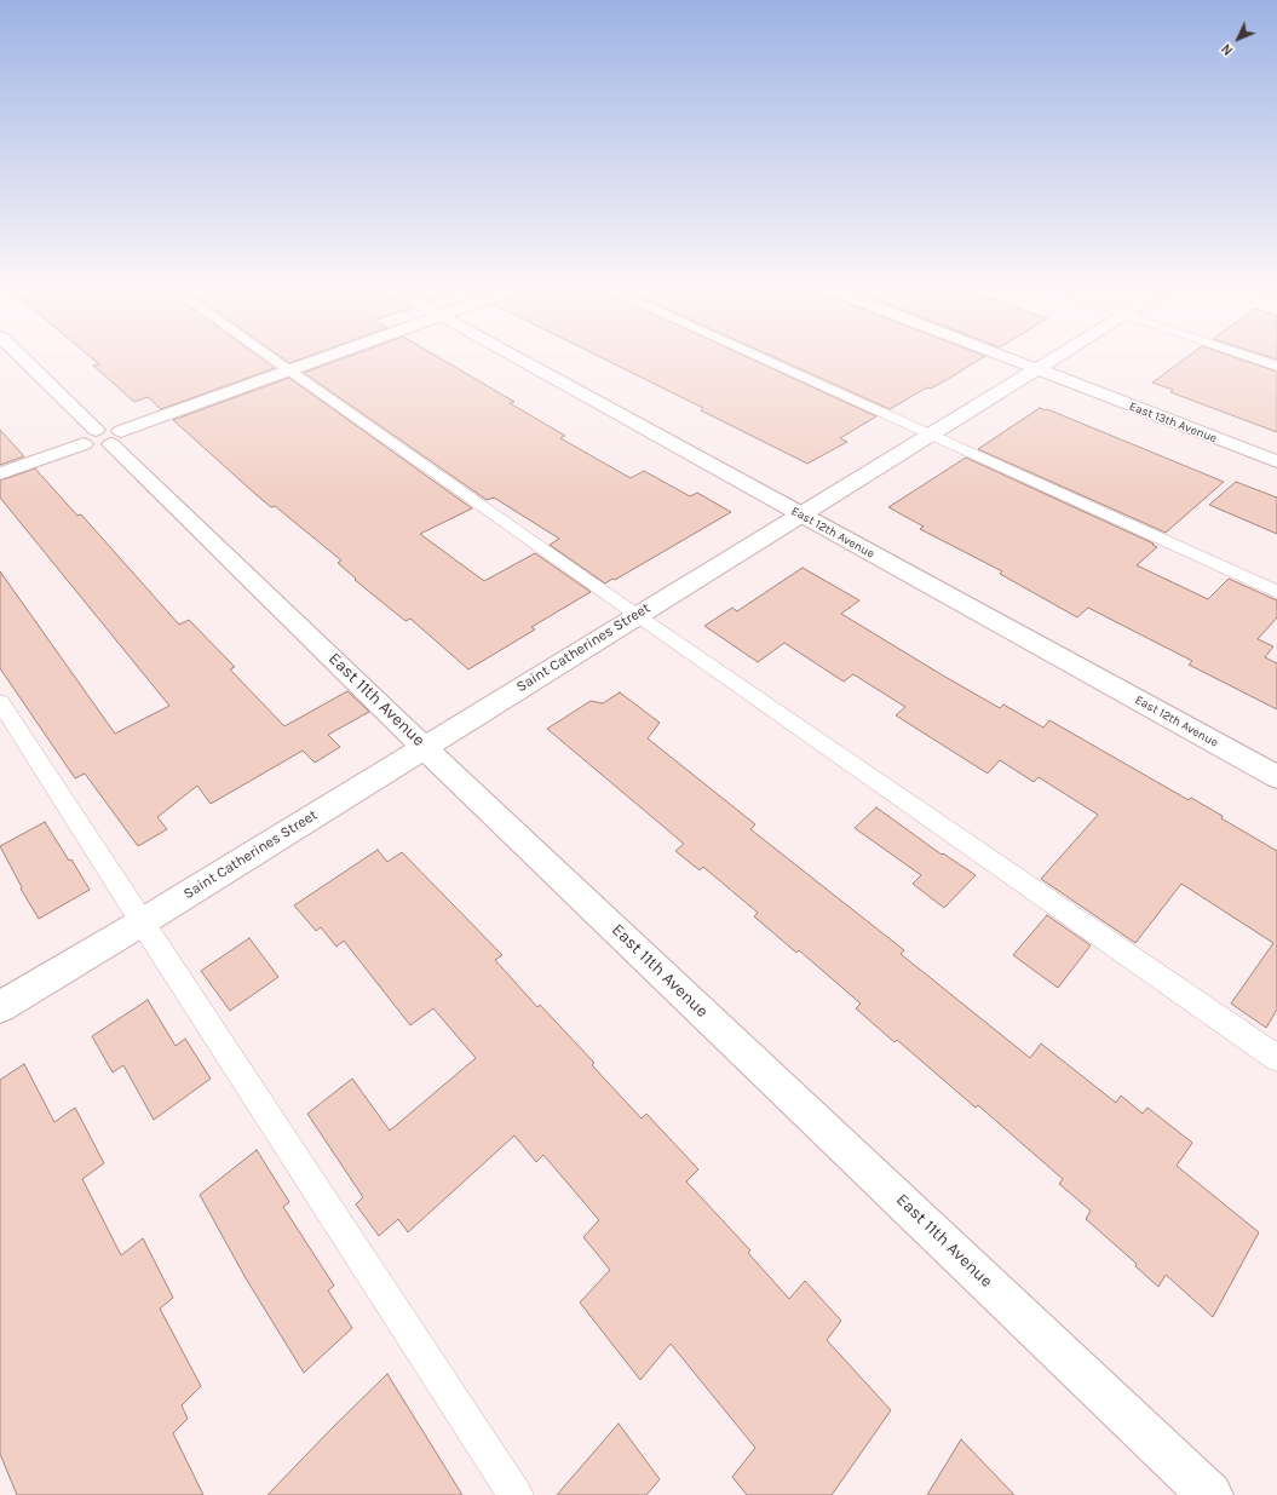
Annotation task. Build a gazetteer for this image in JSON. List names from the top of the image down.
{
  "streets": {
    "street": [
      "East 13th Avenue",
      "East 12th Avenue",
      "Saint Catherines Street",
      "East 11th Avenue"
    ]
  },
  "crossings": [
    ["East 13th Avenue", "Saint Catherines Street"],
    ["East 12th Avenue", "Saint Catherines Street"],
    ["Saint Catherines Street", "East 11th Avenue"]
  ],
  "north": "bottom left"
}
